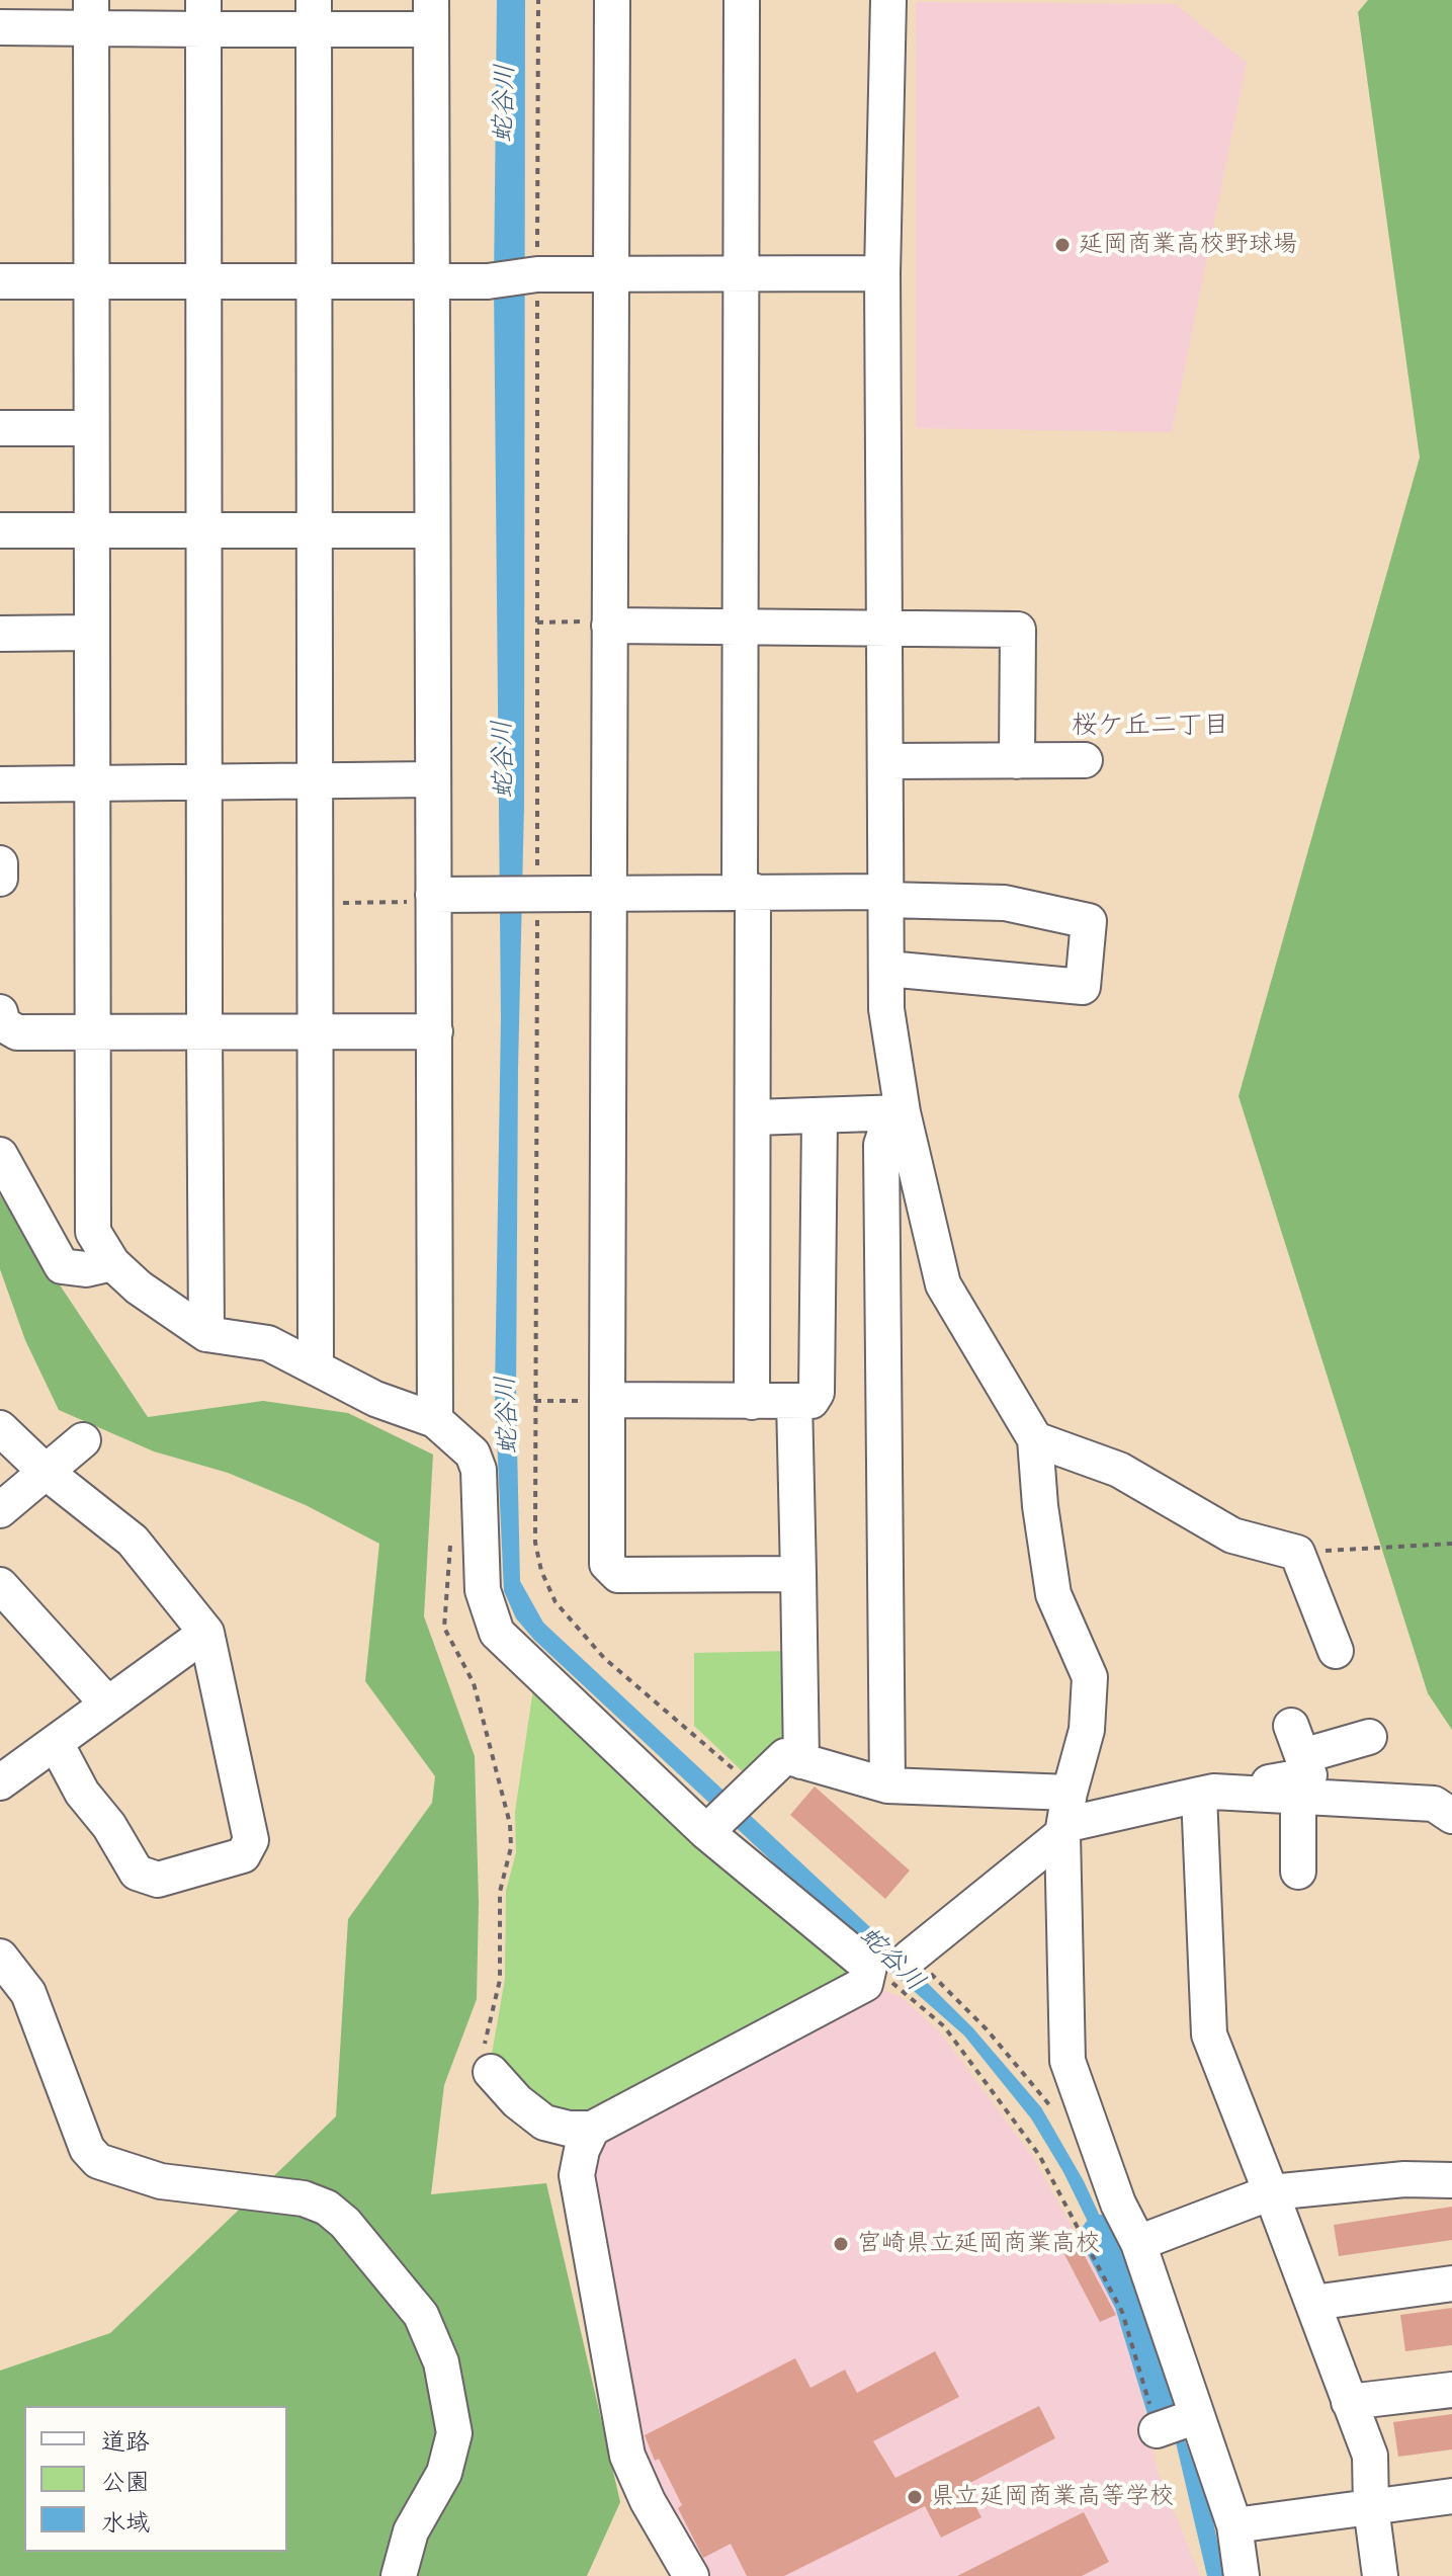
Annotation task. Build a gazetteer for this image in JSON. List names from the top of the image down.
{
  "districts": ["桜ケ丘二丁目"],
  "water": ["蛇谷川"],
  "places": ["延岡商業高校野球場", "宮崎県立延岡商業高校", "県立延岡商業高等学校"],
  "legend": ["道路", "公園", "水域"]
}
